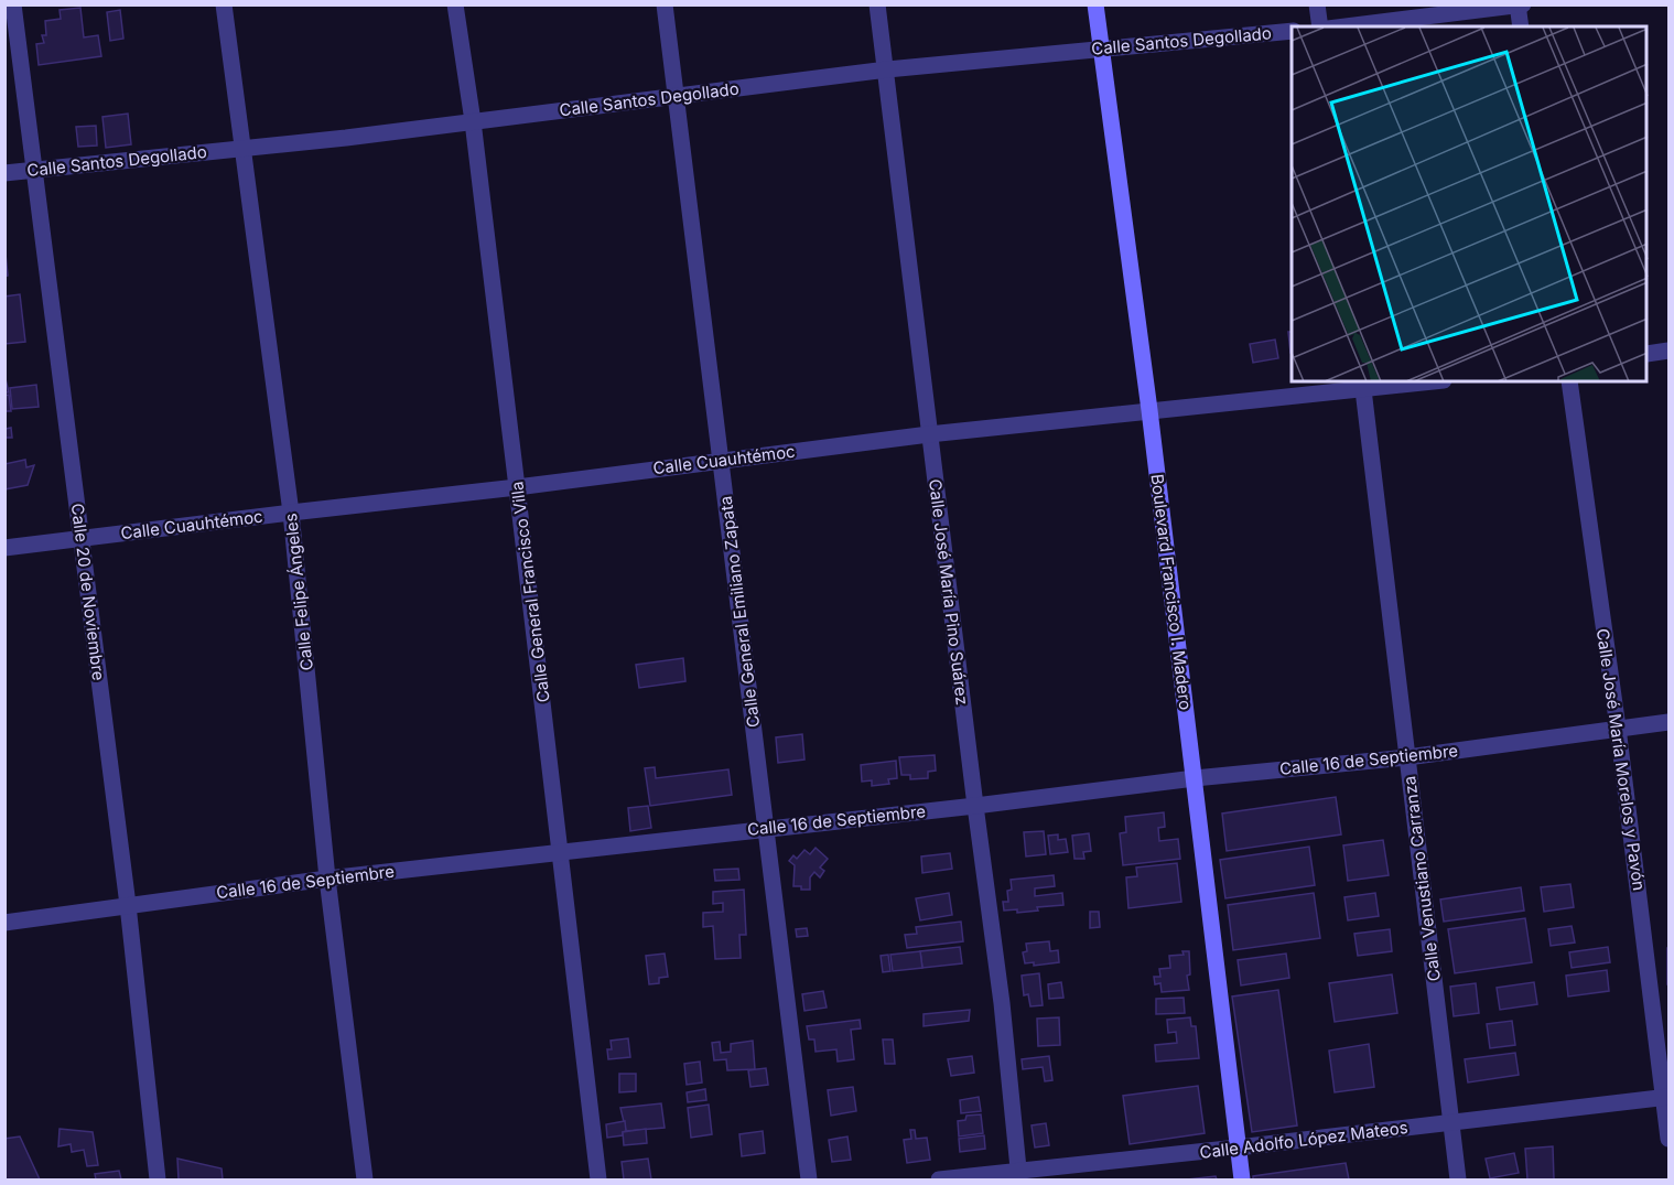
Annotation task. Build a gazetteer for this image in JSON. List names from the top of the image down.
{
  "streets": {
    "street": [
      "Calle Santos Degollado",
      "Calle Cuauhtémoc",
      "Calle 20 de Noviembre",
      "Calle Felipe Ángeles",
      "Calle General Francisco Villa",
      "Calle José María Pino Suárez",
      "Boulevard Francisco I. Madero",
      "Calle General Emiliano Zapata",
      "Calle 16 de Septiembre",
      "Calle José María Morelos y Pavón",
      "Calle Venustiano Carranza",
      "Calle Adolfo López Mateos"
    ]
  },
  "crossings": [
    ["Calle Santos Degollado", "Calle 20 de Noviembre"],
    ["Calle Santos Degollado", "Calle Felipe Ángeles"],
    ["Calle Santos Degollado", "Calle General Francisco Villa"],
    ["Calle Santos Degollado", "Calle José María Pino Suárez"],
    ["Calle Santos Degollado", "Boulevard Francisco I. Madero"],
    ["Calle Santos Degollado", "Calle General Emiliano Zapata"],
    ["Calle Cuauhtémoc", "Calle 20 de Noviembre"],
    ["Calle Cuauhtémoc", "Calle Felipe Ángeles"],
    ["Calle Cuauhtémoc", "Calle General Francisco Villa"],
    ["Calle Cuauhtémoc", "Calle José María Pino Suárez"],
    ["Calle Cuauhtémoc", "Boulevard Francisco I. Madero"],
    ["Calle Cuauhtémoc", "Calle General Emiliano Zapata"],
    ["Calle Cuauhtémoc", "Calle Venustiano Carranza"],
    ["Calle 20 de Noviembre", "Calle 16 de Septiembre"],
    ["Calle Felipe Ángeles", "Calle 16 de Septiembre"],
    ["Calle General Francisco Villa", "Calle 16 de Septiembre"],
    ["Calle José María Pino Suárez", "Calle 16 de Septiembre"],
    ["Calle José María Pino Suárez", "Calle Adolfo López Mateos"],
    ["Boulevard Francisco I. Madero", "Calle 16 de Septiembre"],
    ["Boulevard Francisco I. Madero", "Calle Adolfo López Mateos"],
    ["Calle General Emiliano Zapata", "Calle 16 de Septiembre"],
    ["Calle 16 de Septiembre", "Calle José María Morelos y Pavón"],
    ["Calle 16 de Septiembre", "Calle Venustiano Carranza"],
    ["Calle José María Morelos y Pavón", "Calle Adolfo López Mateos"],
    ["Calle Venustiano Carranza", "Calle Adolfo López Mateos"]
  ]
}
